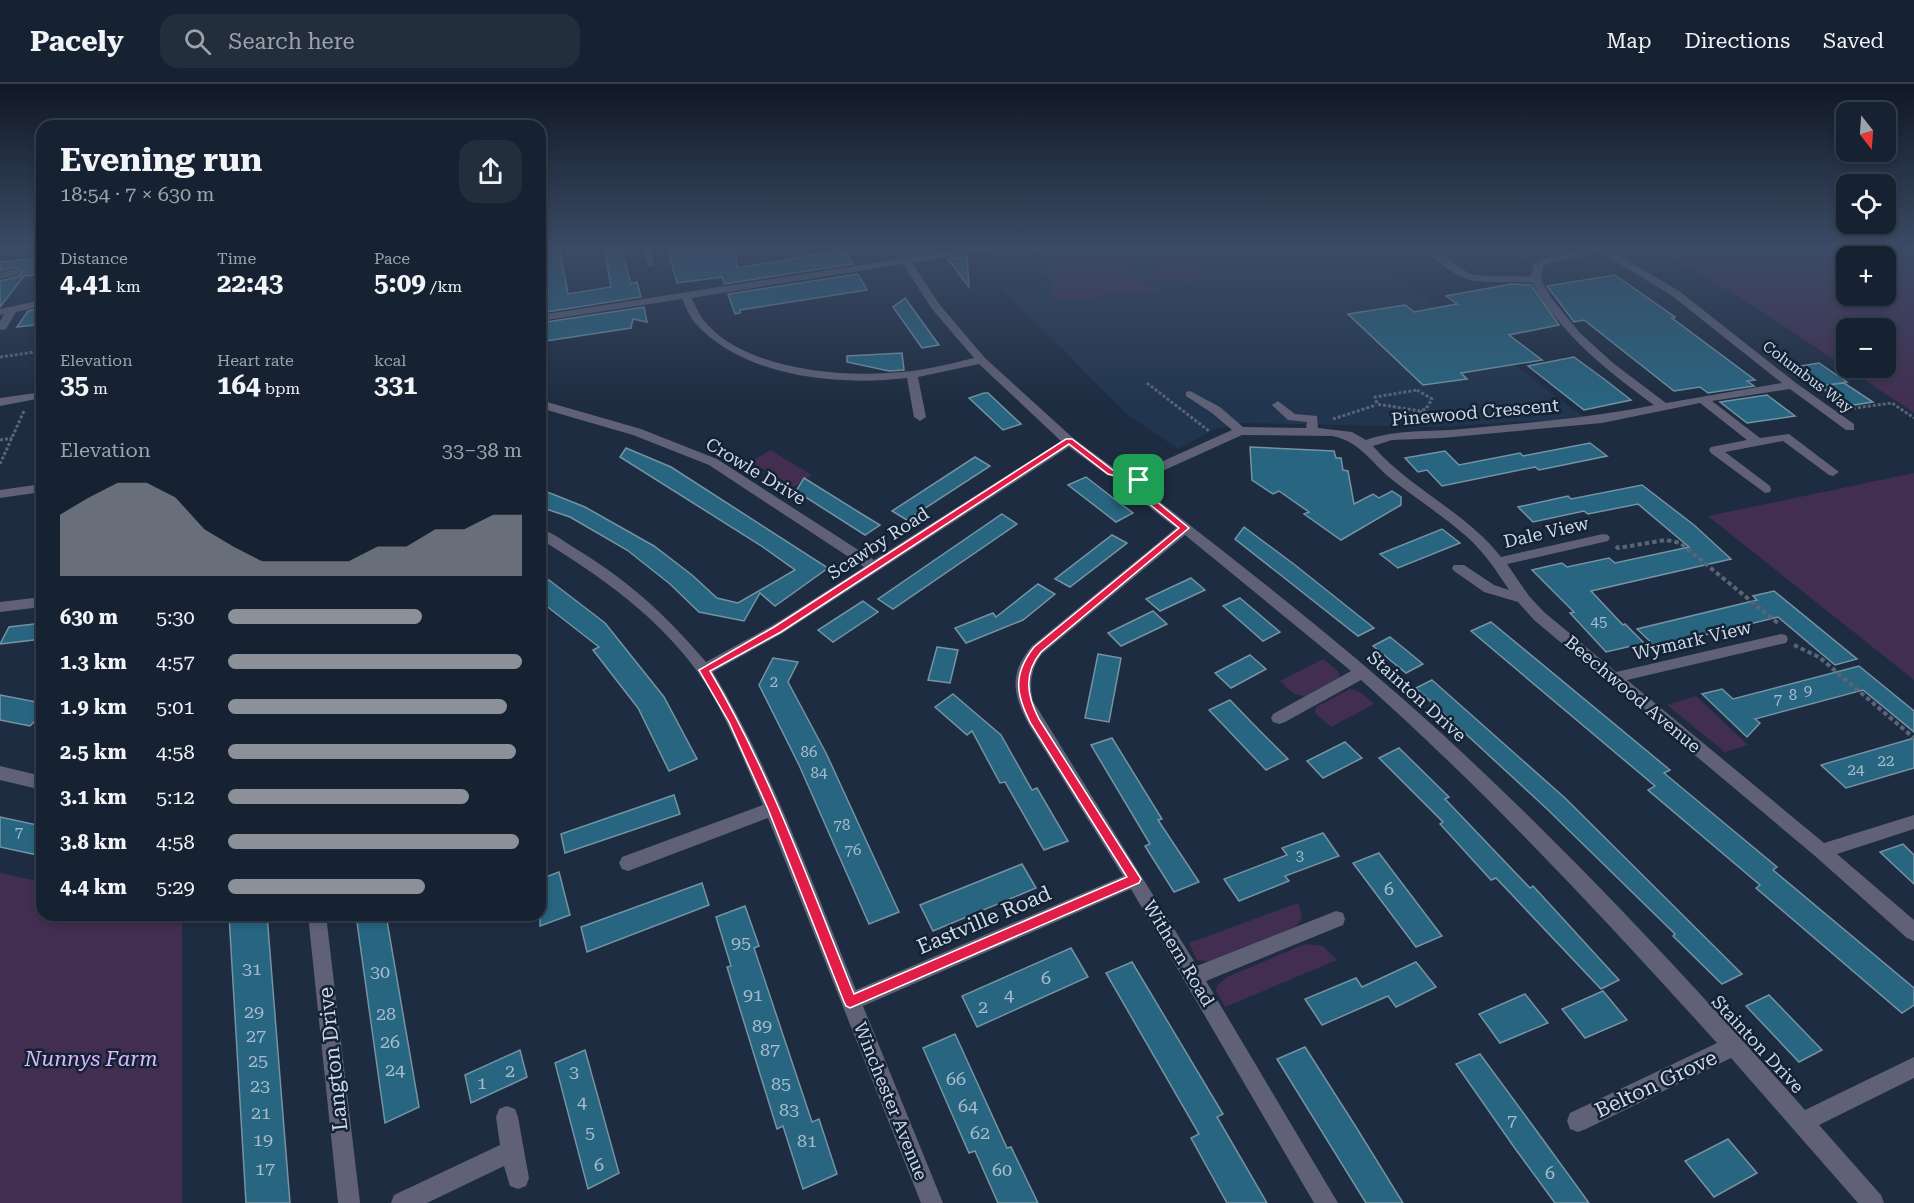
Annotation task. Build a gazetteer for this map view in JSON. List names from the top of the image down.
{
  "streets": {
    "street": [
      "Columbus Way",
      "Pinewood Crescent",
      "Crowle Drive",
      "Dale View",
      "Scawby Road",
      "Wymark View",
      "Beechwood Avenue",
      "Stainton Drive",
      "Eastville Road",
      "Withern Road",
      "Langton Drive",
      "Belton Grove",
      "Winchester Avenue"
    ]
  },
  "crossings": [
    ["Columbus Way", "Pinewood Crescent"],
    ["Pinewood Crescent", "Beechwood Avenue"],
    ["Crowle Drive", "Scawby Road"],
    ["Dale View", "Beechwood Avenue"],
    ["Scawby Road", "Winchester Avenue"],
    ["Wymark View", "Beechwood Avenue"],
    ["Stainton Drive", "Withern Road"],
    ["Stainton Drive", "Belton Grove"],
    ["Eastville Road", "Withern Road"],
    ["Eastville Road", "Winchester Avenue"]
  ],
  "parks": ["Nunnys Farm"],
  "house_numbers": [
    "45",
    "2",
    "9",
    "8",
    "7",
    "86",
    "22",
    "24",
    "84",
    "78",
    "7",
    "76",
    "3",
    "6",
    "95",
    "31",
    "30",
    "6",
    "91",
    "4",
    "2",
    "29",
    "28",
    "89",
    "27",
    "26",
    "87",
    "25",
    "24",
    "2",
    "3",
    "66",
    "1",
    "85",
    "23",
    "4",
    "64",
    "83",
    "21",
    "7",
    "5",
    "62",
    "19",
    "81",
    "6",
    "17",
    "60",
    "6"
  ],
  "north": "bottom",
  "page": {
    "header": "Pacely",
    "search": "Search here",
    "nav": ["Map", "Directions", "Saved"],
    "map_buttons": ["+", "−"],
    "heading": ["Evening run", "18:54 · 7 × 630 m"],
    "stats": [
      ["Distance", "4.41 km"],
      ["Time", "22:43"],
      ["Pace", "5:09 /km"],
      ["Elevation", "35 m"],
      ["Heart rate", "164 bpm"],
      ["kcal", "331"]
    ],
    "chart": ["Elevation", "33–38 m"],
    "list": [
      {
        "name": "630 m",
        "note": "5:30"
      },
      {
        "name": "1.3 km",
        "note": "4:57"
      },
      {
        "name": "1.9 km",
        "note": "5:01"
      },
      {
        "name": "2.5 km",
        "note": "4:58"
      },
      {
        "name": "3.1 km",
        "note": "5:12"
      },
      {
        "name": "3.8 km",
        "note": "4:58"
      },
      {
        "name": "4.4 km",
        "note": "5:29"
      }
    ]
  }
}
